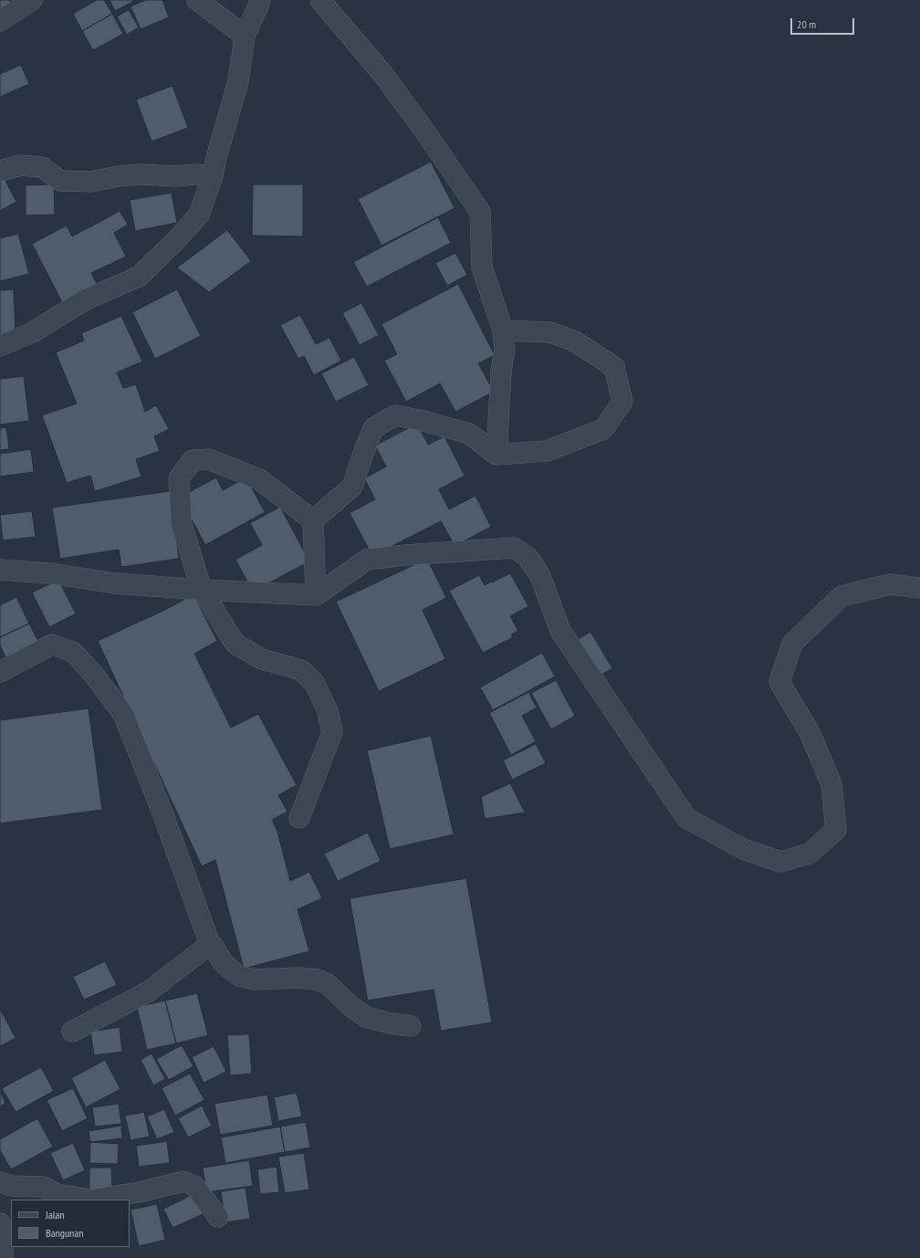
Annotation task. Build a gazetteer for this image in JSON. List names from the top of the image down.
{
  "legend": ["Jalan", "Bangunan"],
  "scale_bar": "20 m"
}
